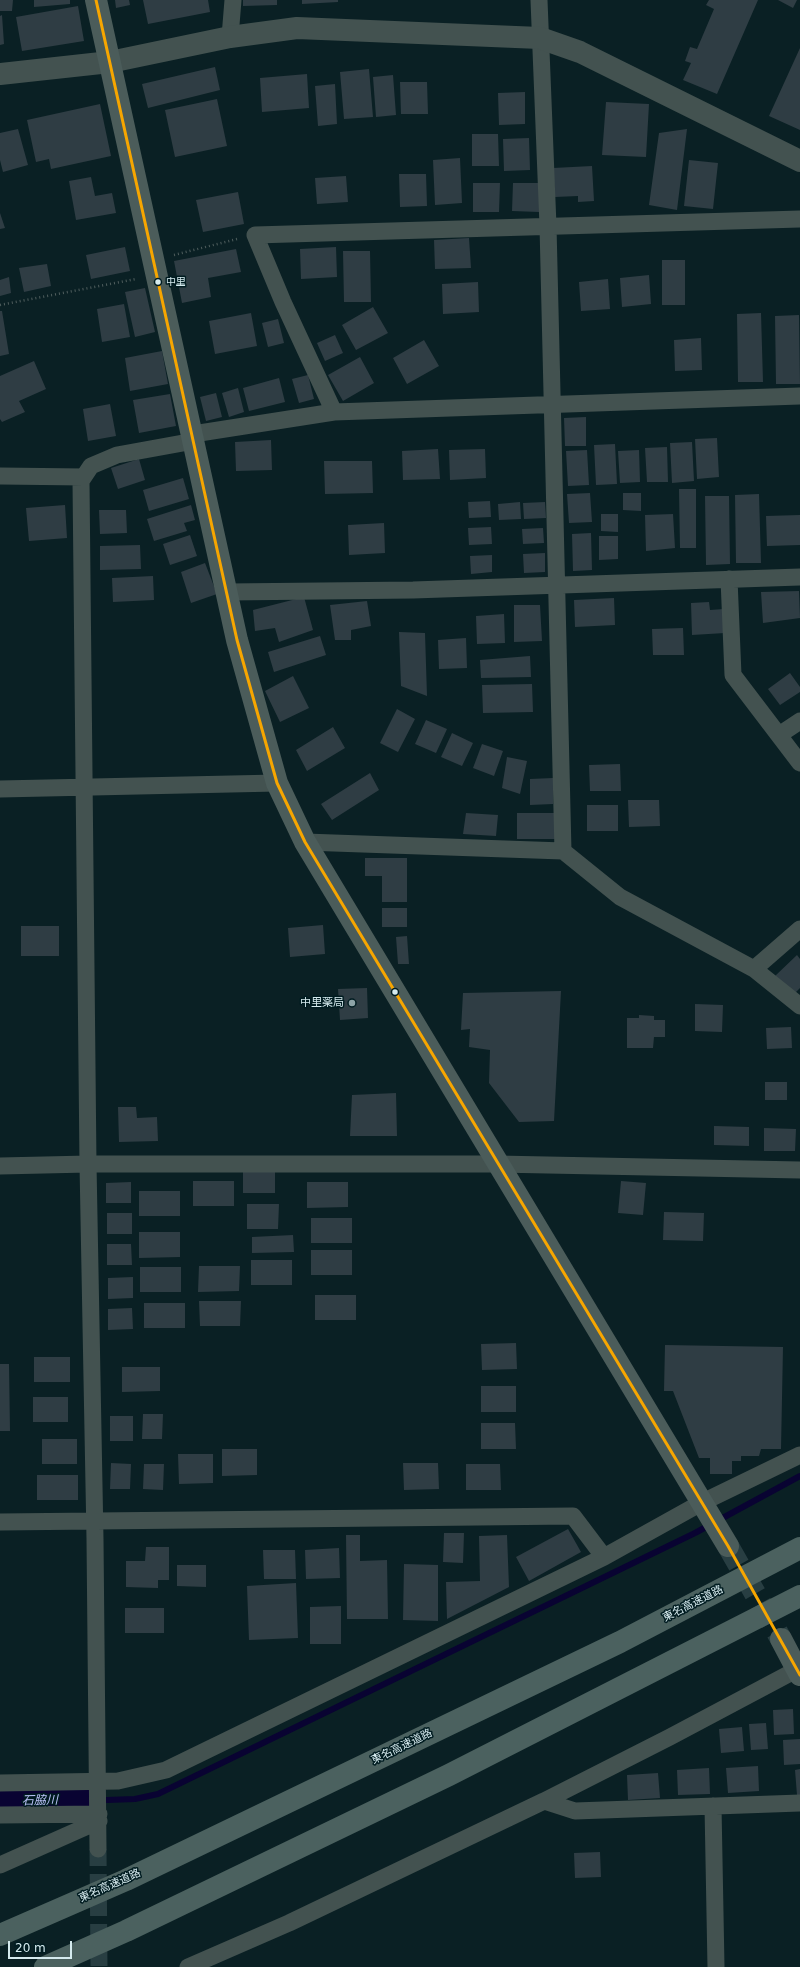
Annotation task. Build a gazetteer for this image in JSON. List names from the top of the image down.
{
  "streets": {
    "highway": ["東名高速道路"]
  },
  "water": ["石脇川"],
  "places": ["中里", "中里薬局"],
  "scale_bar": "20 m"
}
